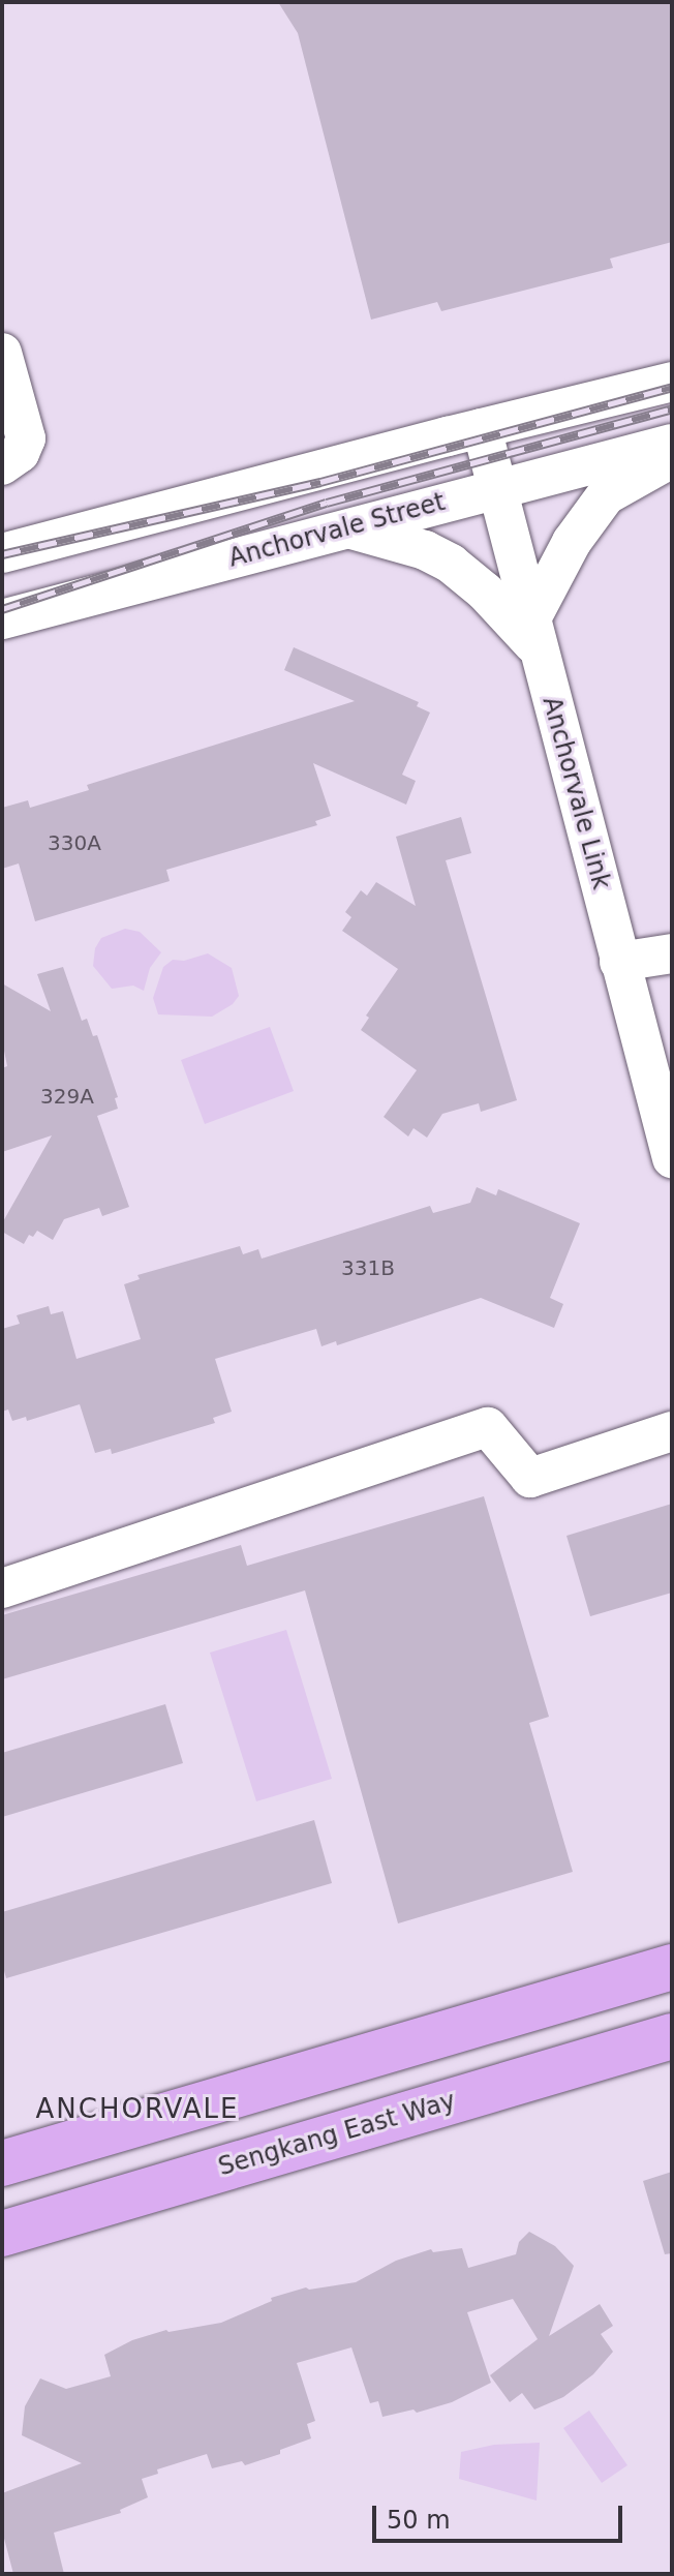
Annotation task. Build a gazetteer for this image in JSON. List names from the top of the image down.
{
  "streets": {
    "main road": ["Sengkang East Way"],
    "street": ["Anchorvale Street", "Anchorvale Link"]
  },
  "crossings": [
    ["Anchorvale Street", "Anchorvale Link"]
  ],
  "districts": ["ANCHORVALE"],
  "house_numbers": ["330A", "329A", "331B"],
  "scale_bar": "50 m"
}
